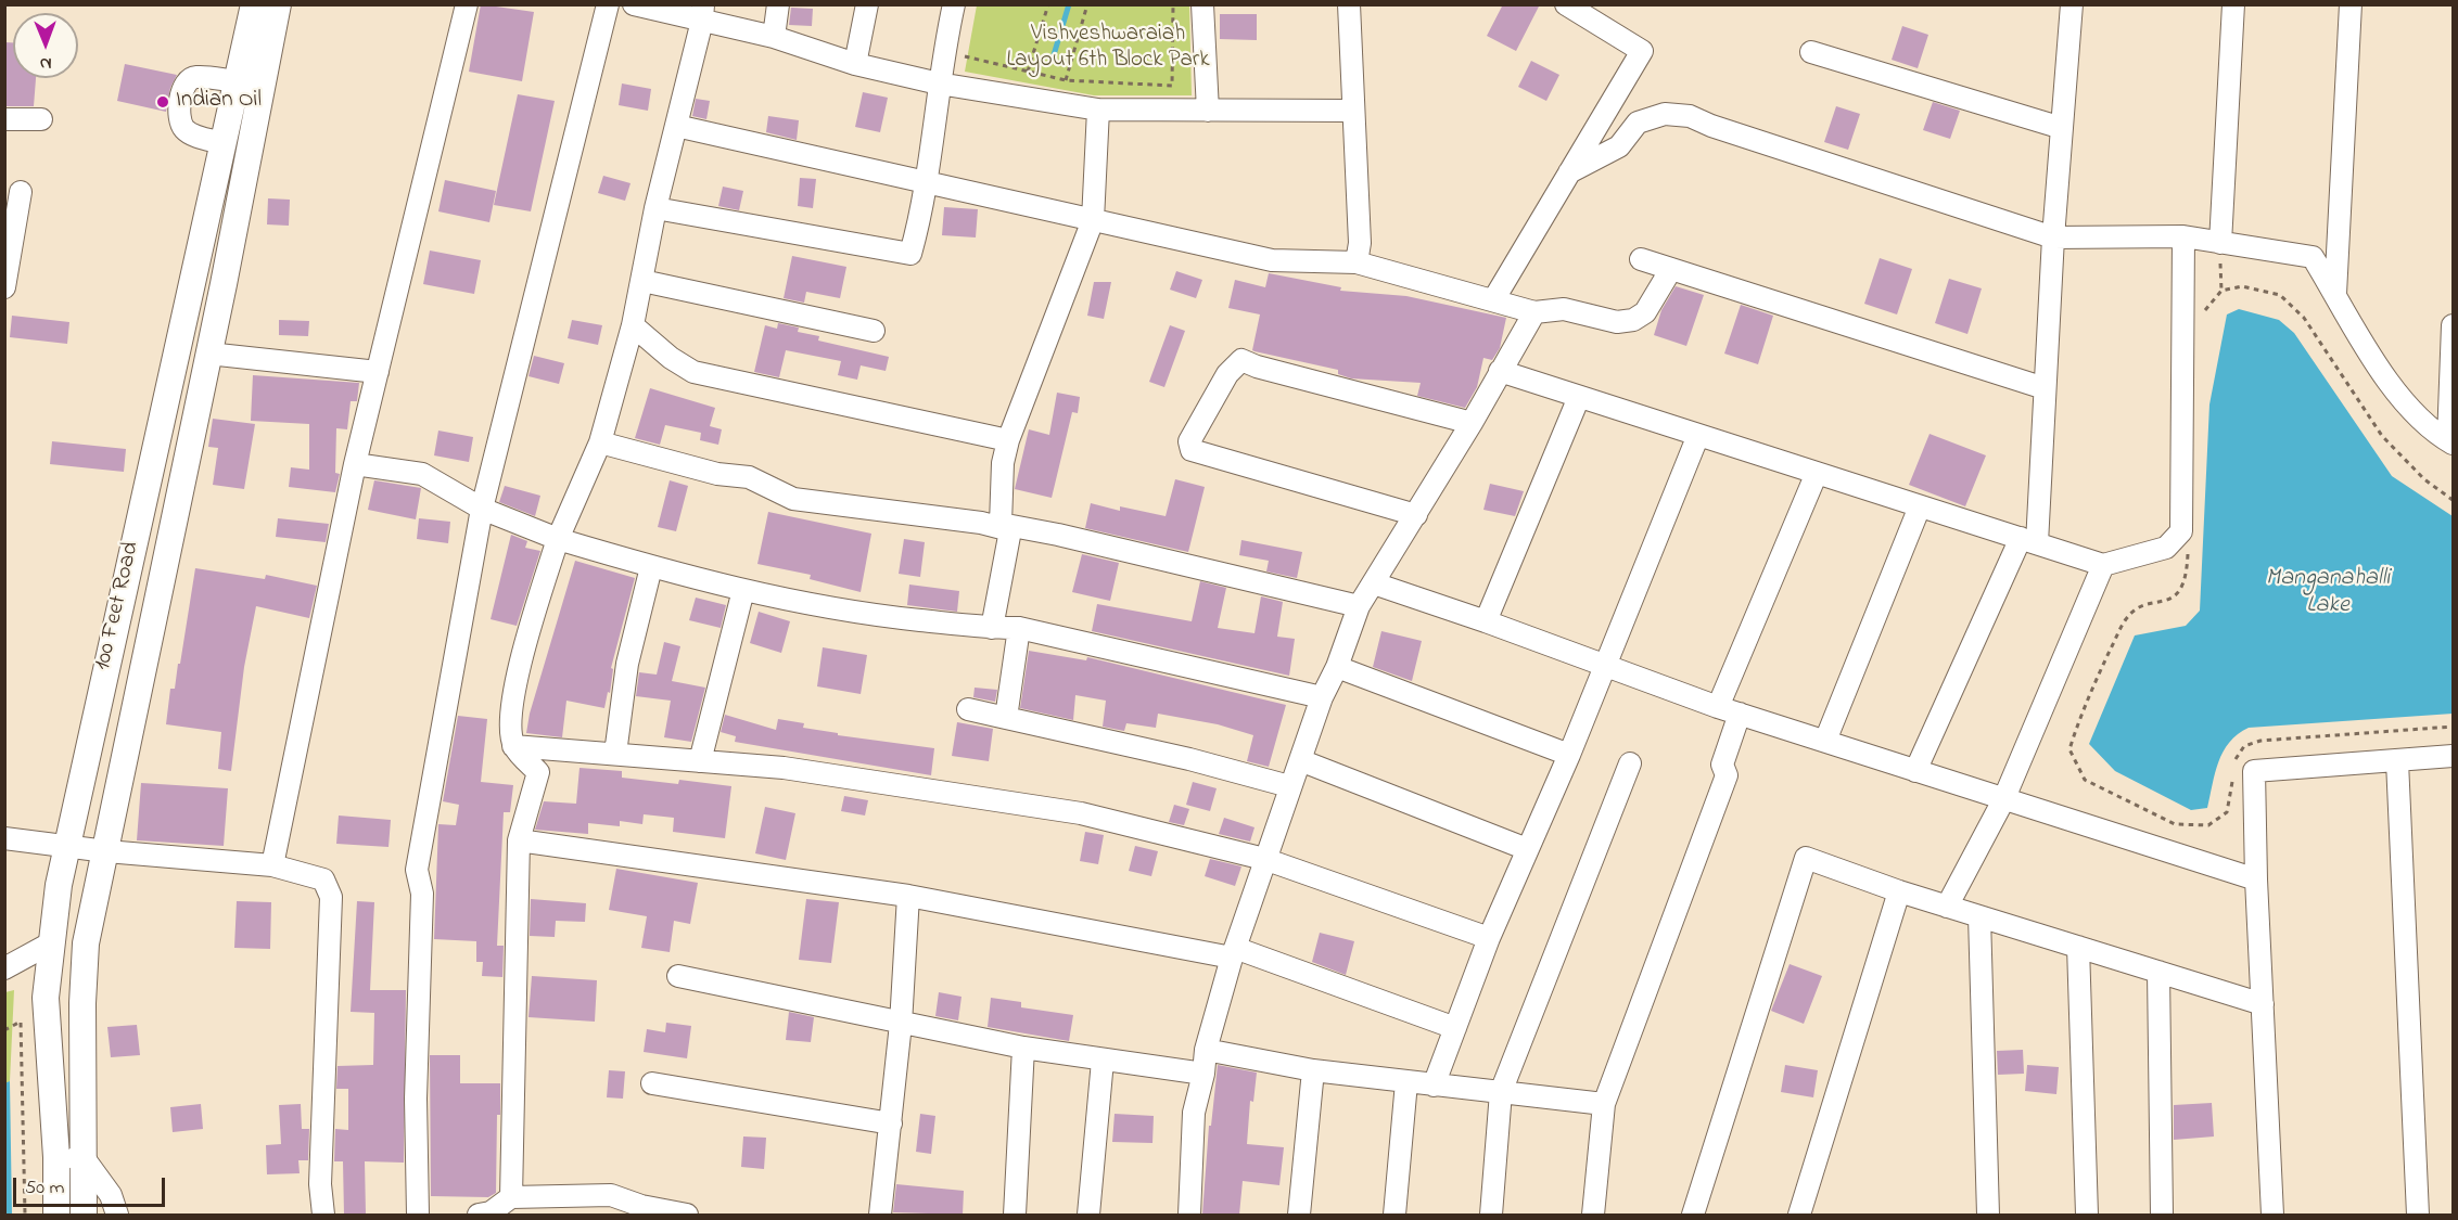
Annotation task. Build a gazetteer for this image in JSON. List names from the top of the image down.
{
  "streets": {
    "main road": ["100 Feet Road"]
  },
  "water": ["Manganahalli Lake"],
  "parks": ["Vishveshwaraiah Layout 6th Block Park"],
  "places": ["Indian Oil"],
  "scale_bar": "50 m",
  "north": "bottom"
}
